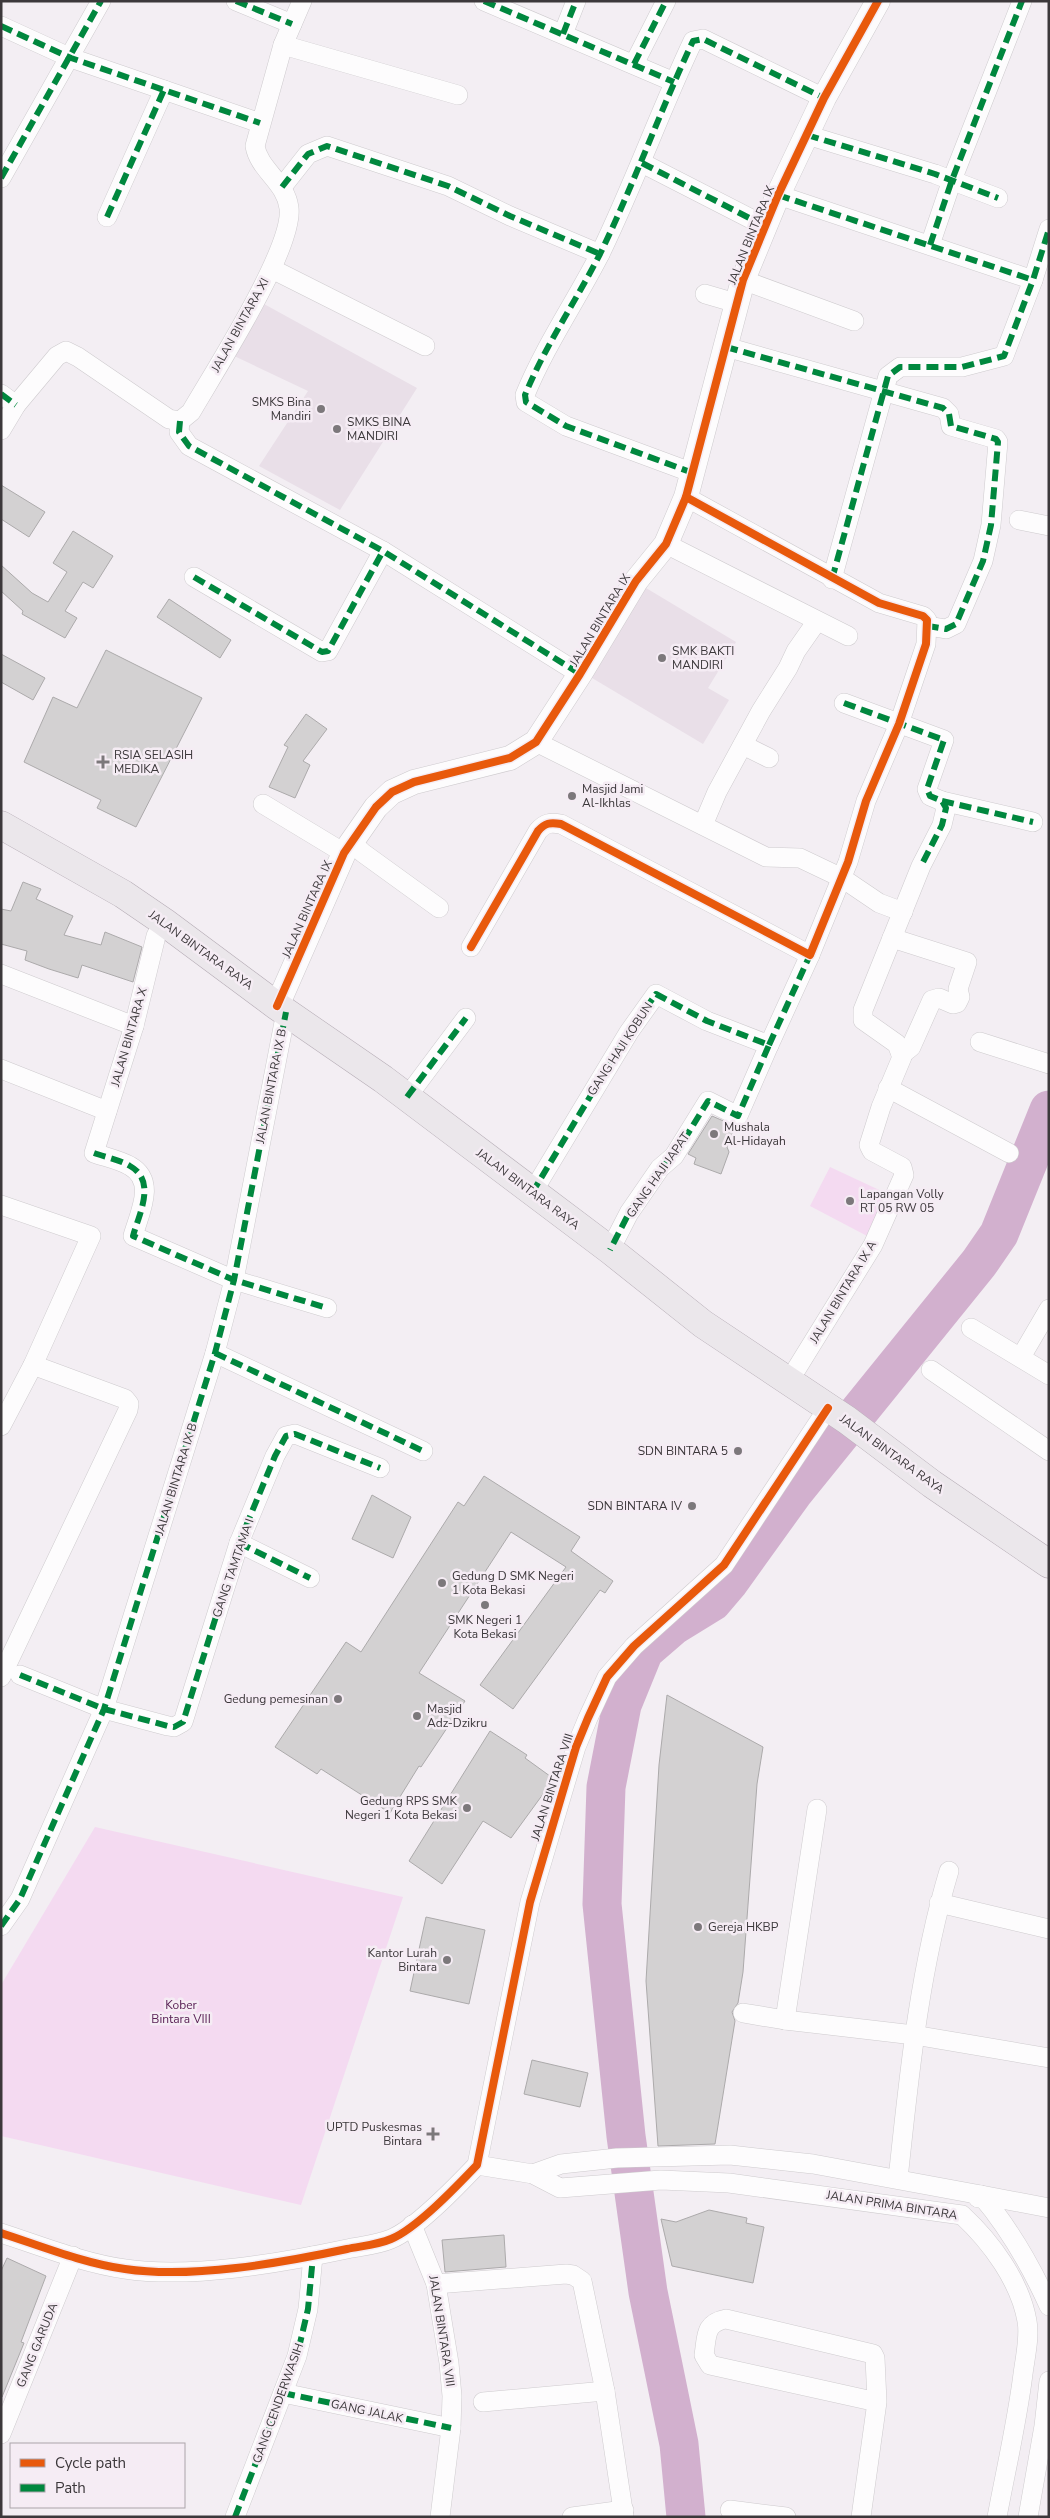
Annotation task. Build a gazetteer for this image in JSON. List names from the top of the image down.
{
  "streets": {
    "main road": ["JALAN BINTARA RAYA"],
    "street": [
      "JALAN BINTARA IX",
      "JALAN BINTARA XI",
      "JALAN BINTARA X",
      "GANG HAJI KOBUN",
      "JALAN BINTARA IX B",
      "GANG HAJI JAPAT",
      "JALAN BINTARA IX A",
      "GANG TAMTAMA I",
      "JALAN BINTARA VIII",
      "JALAN PRIMA BINTARA",
      "GANG GARUDA",
      "GANG CENDERWASIH",
      "GANG JALAK"
    ]
  },
  "crossings": [
    ["JALAN BINTARA IX", "JALAN BINTARA RAYA"],
    ["JALAN BINTARA IX", "JALAN BINTARA IX B"],
    ["JALAN BINTARA RAYA", "JALAN BINTARA X"],
    ["JALAN BINTARA RAYA", "GANG HAJI KOBUN"],
    ["JALAN BINTARA RAYA", "JALAN BINTARA IX B"],
    ["JALAN BINTARA RAYA", "GANG HAJI JAPAT"],
    ["JALAN BINTARA RAYA", "JALAN BINTARA IX A"],
    ["JALAN BINTARA RAYA", "JALAN BINTARA VIII"],
    ["JALAN BINTARA X", "JALAN BINTARA IX B"],
    ["GANG HAJI KOBUN", "GANG HAJI JAPAT"],
    ["JALAN BINTARA IX B", "GANG TAMTAMA I"],
    ["JALAN BINTARA VIII", "JALAN PRIMA BINTARA"],
    ["JALAN BINTARA VIII", "GANG JALAK"],
    ["GANG CENDERWASIH", "GANG JALAK"]
  ],
  "parks": ["Kober Bintara VIII"],
  "places": {
    "other": [
      "SMKS Bina Mandiri",
      "SMKS BINA MANDIRI",
      "SMK BAKTI MANDIRI",
      "Masjid Jami Al-Ikhlas",
      "Mushala Al-Hidayah",
      "Lapangan Volly RT 05 RW 05",
      "SDN BINTARA 5",
      "SDN BINTARA IV",
      "Gedung D SMK Negeri 1 Kota Bekasi",
      "SMK Negeri 1 Kota Bekasi",
      "Gedung pemesinan",
      "Masjid Adz-Dzikru",
      "Gedung RPS SMK Negeri 1 Kota Bekasi",
      "Gereja HKBP",
      "Kantor Lurah Bintara"
    ],
    "health": ["RSIA SELASIH MEDIKA", "UPTD Puskesmas Bintara"]
  },
  "legend": ["Cycle path", "Path"]
}
